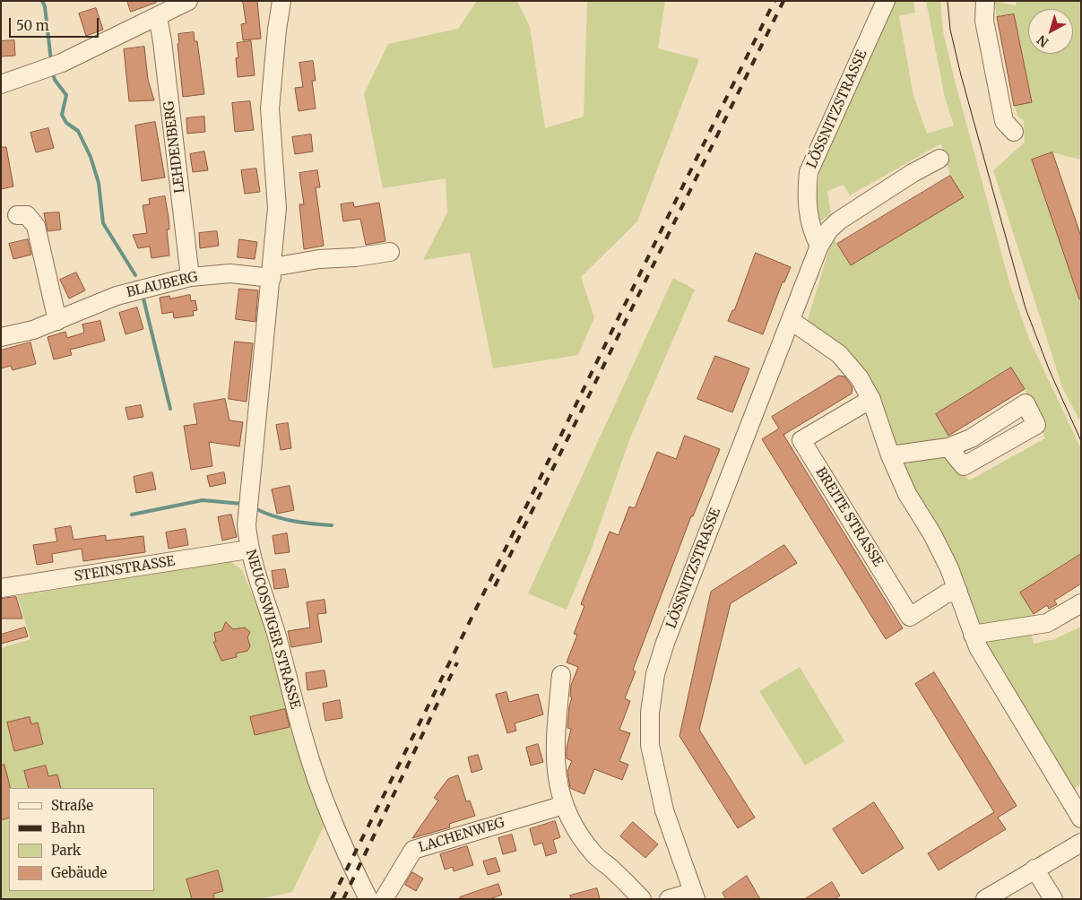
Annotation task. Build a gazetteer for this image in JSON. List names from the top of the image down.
{
  "streets": {
    "street": [
      "LÖSSNITZSTRASSE",
      "LEHDENBERG",
      "BLAUBERG",
      "BREITE STRASSE",
      "STEINSTRASSE",
      "NEUCOSWIGER STRASSE",
      "LACHENWEG"
    ]
  },
  "crossings": [
    ["LEHDENBERG", "BLAUBERG"],
    ["BLAUBERG", "NEUCOSWIGER STRASSE"],
    ["STEINSTRASSE", "NEUCOSWIGER STRASSE"]
  ],
  "legend": [
    "Straße",
    "Bahn",
    "Park",
    "Gebäude"
  ],
  "scale_bar": "50 m",
  "north": "bottom left"
}
